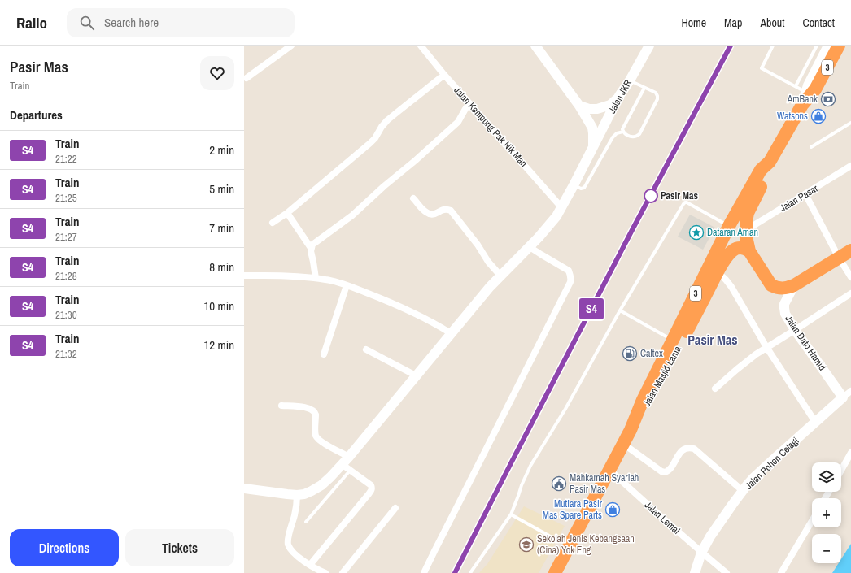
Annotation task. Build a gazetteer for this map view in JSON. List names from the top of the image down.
{
  "streets": {
    "highway": ["3", "Jalan Masjid Lama"],
    "street": [
      "Jalan JKR",
      "Jalan Kampung Pak Nik Man",
      "Jalan Pasar",
      "Jalan Dato Hamid",
      "Jalan Pohon Celagi",
      "Jalan Lemal"
    ]
  },
  "crossings": [
    ["3", "Jalan Dato Hamid"],
    ["3", "Jalan Masjid Lama"],
    ["Jalan JKR", "Jalan Kampung Pak Nik Man"],
    ["Jalan Pasar", "Jalan Masjid Lama"],
    ["Jalan Dato Hamid", "Jalan Pohon Celagi"],
    ["Jalan Masjid Lama", "Jalan Lemal"],
    ["Jalan Pohon Celagi", "Jalan Lemal"]
  ],
  "districts": ["Pasir Mas"],
  "places": {
    "bank": ["AmBank"],
    "shop": ["Watsons", "Mutiara Pasir Mas Spare Parts"],
    "other": ["Pasir Mas"],
    "place": ["Dataran Aman"],
    "fuel station": ["Caltex"],
    "public building": ["Mahkamah Syariah Pasir Mas"],
    "school or university": ["Sekolah Jenis Kebangsaan (Cina) Yok Eng"]
  },
  "page": {
    "header": "Railo",
    "search": "Search here",
    "nav": [
      "Home",
      "Map",
      "About",
      "Contact"
    ],
    "heading": [
      ["Pasir Mas", "Train"],
      "Departures"
    ],
    "on_map": "S4",
    "list": [
      {
        "mark": "S4",
        "name": "Train",
        "note": "21:22",
        "value": "2 min"
      },
      {
        "mark": "S4",
        "name": "Train",
        "note": "21:25",
        "value": "5 min"
      },
      {
        "mark": "S4",
        "name": "Train",
        "note": "21:27",
        "value": "7 min"
      },
      {
        "mark": "S4",
        "name": "Train",
        "note": "21:28",
        "value": "8 min"
      },
      {
        "mark": "S4",
        "name": "Train",
        "note": "21:30",
        "value": "10 min"
      },
      {
        "mark": "S4",
        "name": "Train",
        "note": "21:32",
        "value": "12 min"
      }
    ],
    "map_buttons": ["+", "−"],
    "buttons": ["Directions", "Tickets"]
  }
}
